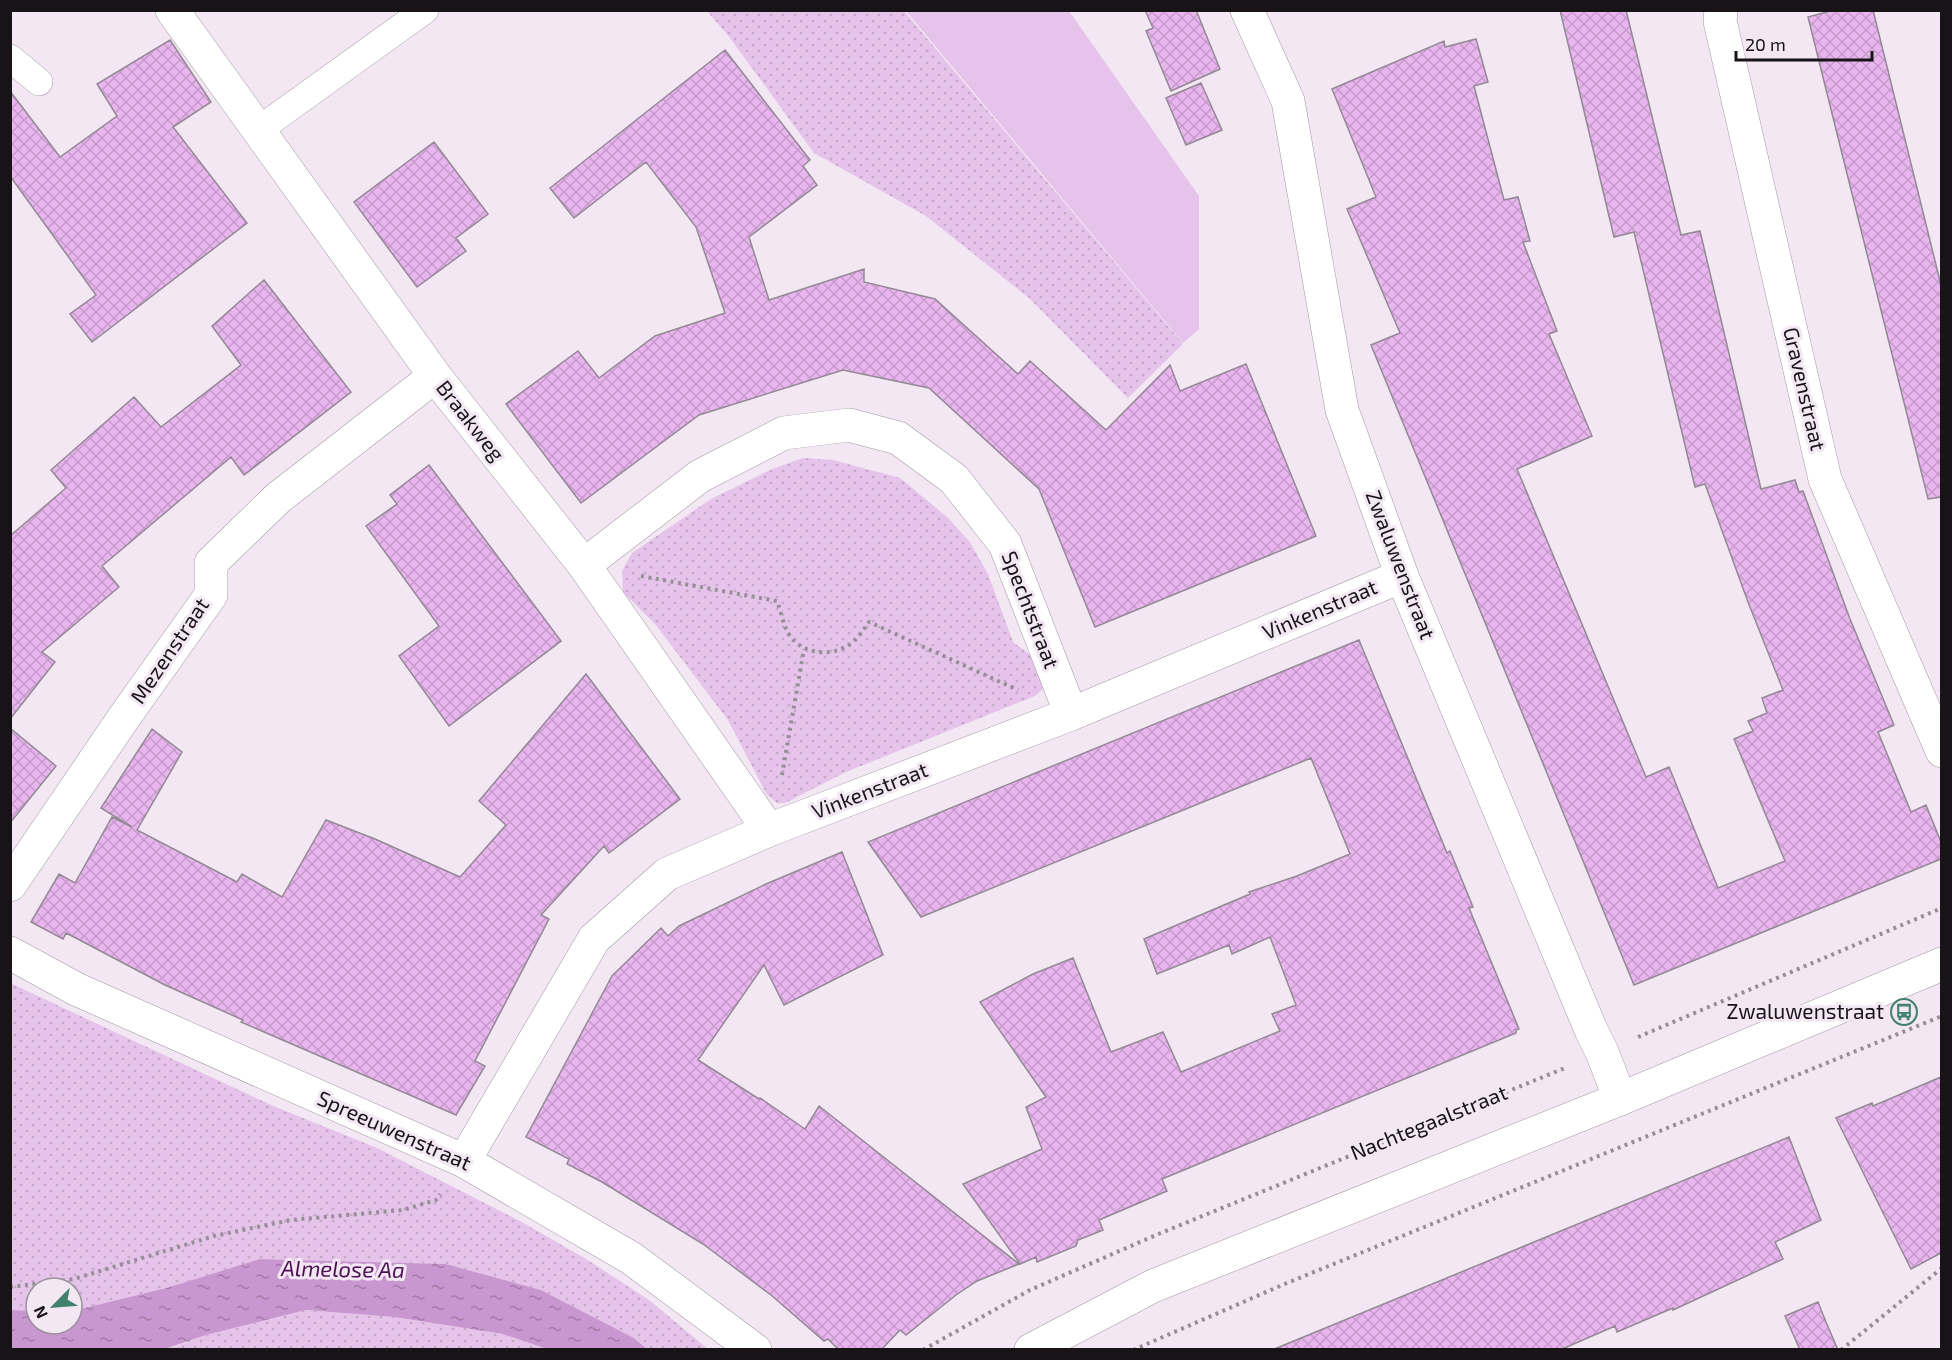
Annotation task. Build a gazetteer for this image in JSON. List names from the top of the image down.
{
  "streets": {
    "street": [
      "Gravenstraat",
      "Braakweg",
      "Zwaluwenstraat",
      "Spechtstraat",
      "Vinkenstraat",
      "Mezenstraat",
      "Spreeuwenstraat"
    ],
    "path": ["Nachtegaalstraat"]
  },
  "crossings": [
    ["Braakweg", "Spechtstraat"],
    ["Braakweg", "Vinkenstraat"],
    ["Braakweg", "Mezenstraat"],
    ["Zwaluwenstraat", "Vinkenstraat"],
    ["Zwaluwenstraat", "Nachtegaalstraat"],
    ["Spechtstraat", "Vinkenstraat"],
    ["Vinkenstraat", "Spreeuwenstraat"]
  ],
  "water": ["Almelose Aa"],
  "places": {
    "bus stop": ["Zwaluwenstraat"]
  },
  "scale_bar": "20 m",
  "north": "bottom left"
}
